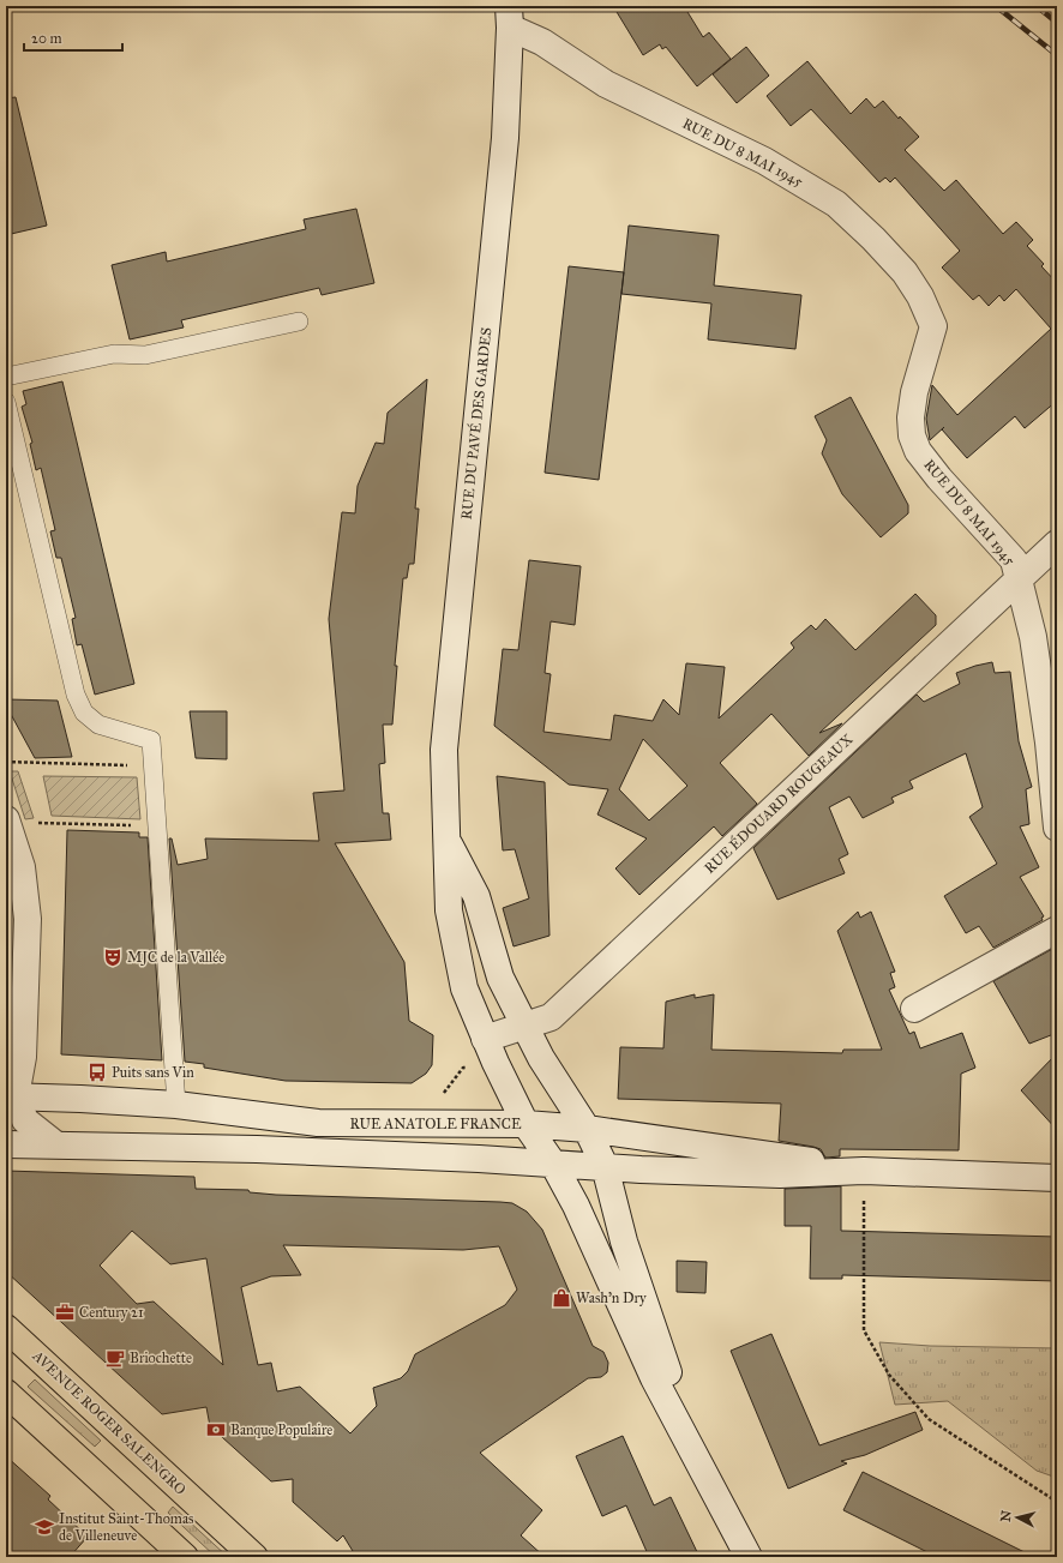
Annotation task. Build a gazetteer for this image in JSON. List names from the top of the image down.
{
  "streets": {
    "main road": [
      "RUE DU 8 MAI 1945",
      "RUE DU PAVÉ DES GARDES",
      "RUE ÉDOUARD ROUGEAUX",
      "RUE ANATOLE FRANCE",
      "AVENUE ROGER SALENGRO"
    ]
  },
  "crossings": [
    ["RUE DU 8 MAI 1945", "RUE DU PAVÉ DES GARDES"],
    ["RUE DU 8 MAI 1945", "RUE ÉDOUARD ROUGEAUX"],
    ["RUE DU PAVÉ DES GARDES", "RUE ÉDOUARD ROUGEAUX"],
    ["RUE DU PAVÉ DES GARDES", "RUE ANATOLE FRANCE"]
  ],
  "places": {
    "theatre": ["MJC de la Vallée"],
    "bus stop": ["Puits sans Vin"],
    "shop": ["Wash'n Dry"],
    "office": ["Century 21"],
    "cafe": ["Briochette"],
    "bank": ["Banque Populaire"],
    "school or university": ["Institut Saint-Thomas de Villeneuve"]
  },
  "scale_bar": "20 m",
  "north": "left"
}
